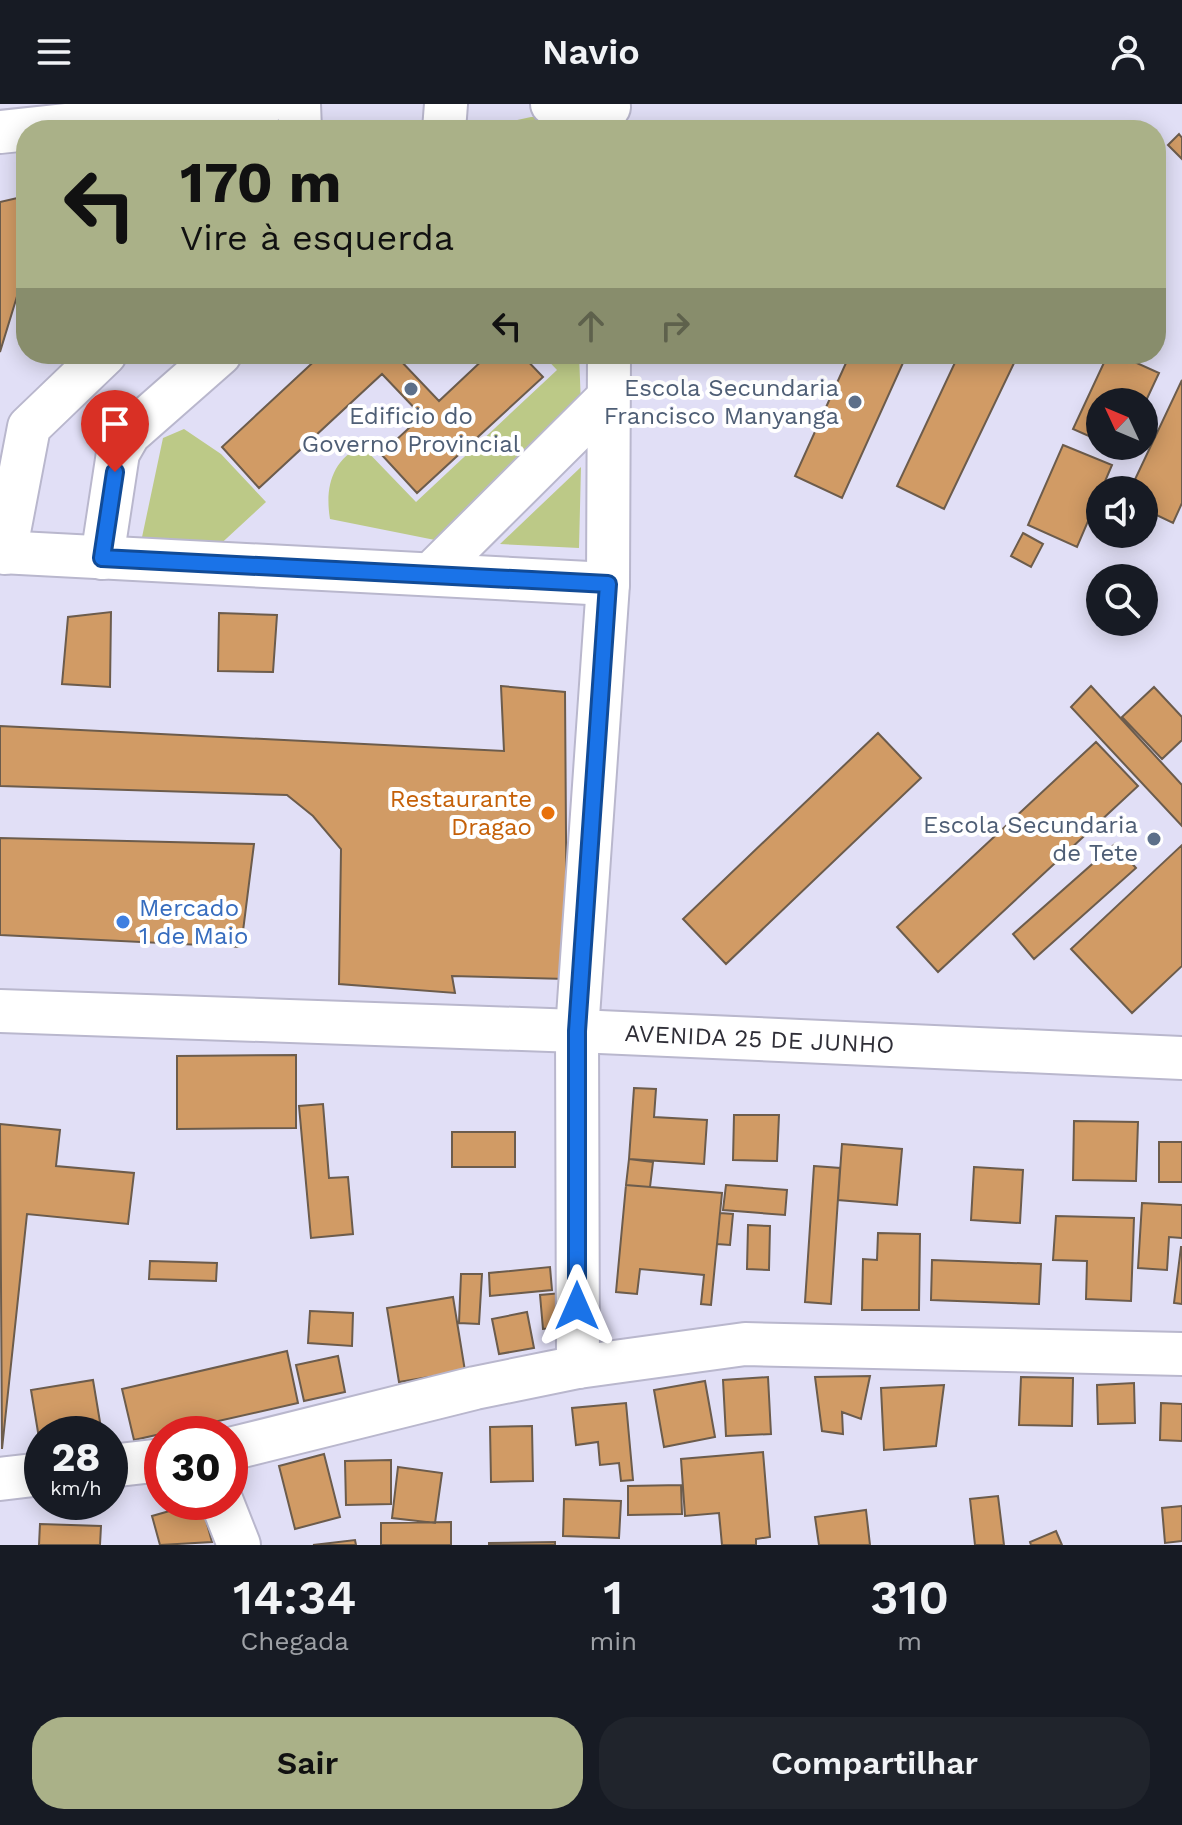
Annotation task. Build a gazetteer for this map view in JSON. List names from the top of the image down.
{
  "streets": {
    "street": ["AVENIDA 25 DE JUNHO"]
  },
  "places": [
    "Edificio do Governo Provincial",
    "Escola Secundaria Francisco Manyanga",
    "Restaurante Dragao",
    "Escola Secundaria de Tete",
    "Mercado 1 de Maio"
  ],
  "north": "top left",
  "page": {
    "header": "Navio",
    "turn": ["170 m", "Vire à esquerda"],
    "speed": "28 km/h",
    "limit": "30",
    "eta": [
      "14:34",
      "Chegada",
      "1",
      "min",
      "310",
      "m"
    ],
    "buttons": ["Sair", "Compartilhar"]
  }
}
